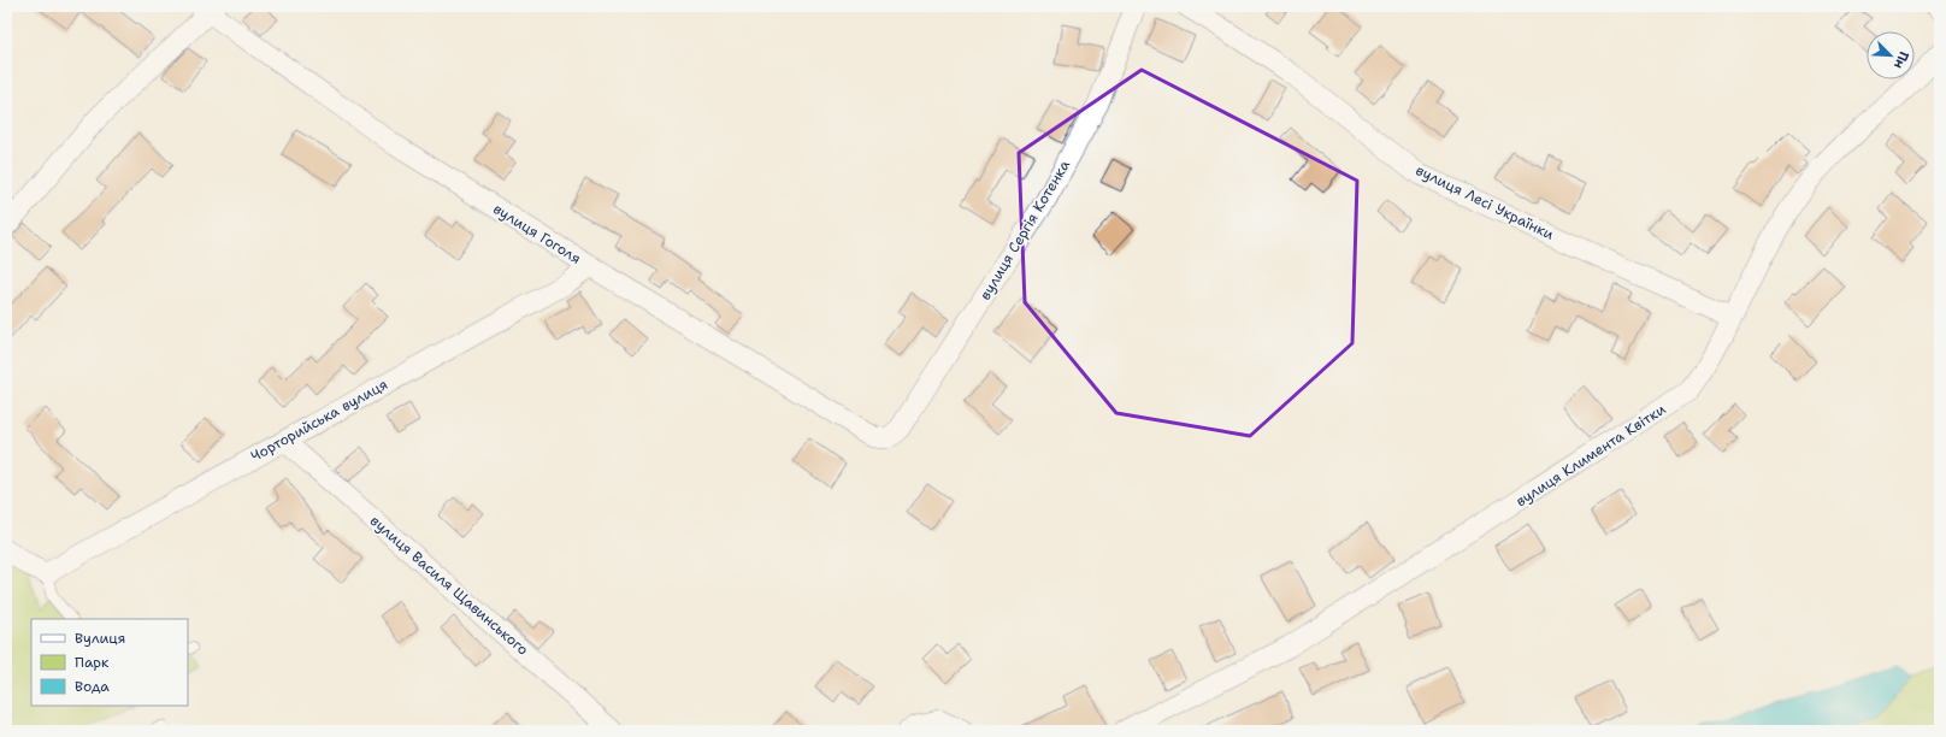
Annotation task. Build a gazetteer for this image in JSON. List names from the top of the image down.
{
  "streets": {
    "street": [
      "вулиця Лесі Українки",
      "вулиця Сергія Котенка",
      "вулиця Гоголя",
      "Чорторийська вулиця",
      "вулиця Климента Квітки",
      "вулиця Василя Щавинського"
    ]
  },
  "crossings": [
    ["вулиця Лесі Українки", "вулиця Климента Квітки"],
    ["вулиця Сергія Котенка", "вулиця Гоголя"],
    ["вулиця Гоголя", "Чорторийська вулиця"],
    ["Чорторийська вулиця", "вулиця Василя Щавинського"]
  ],
  "legend": ["Вулиця", "Парк", "Вода"],
  "north": "bottom right"
}
